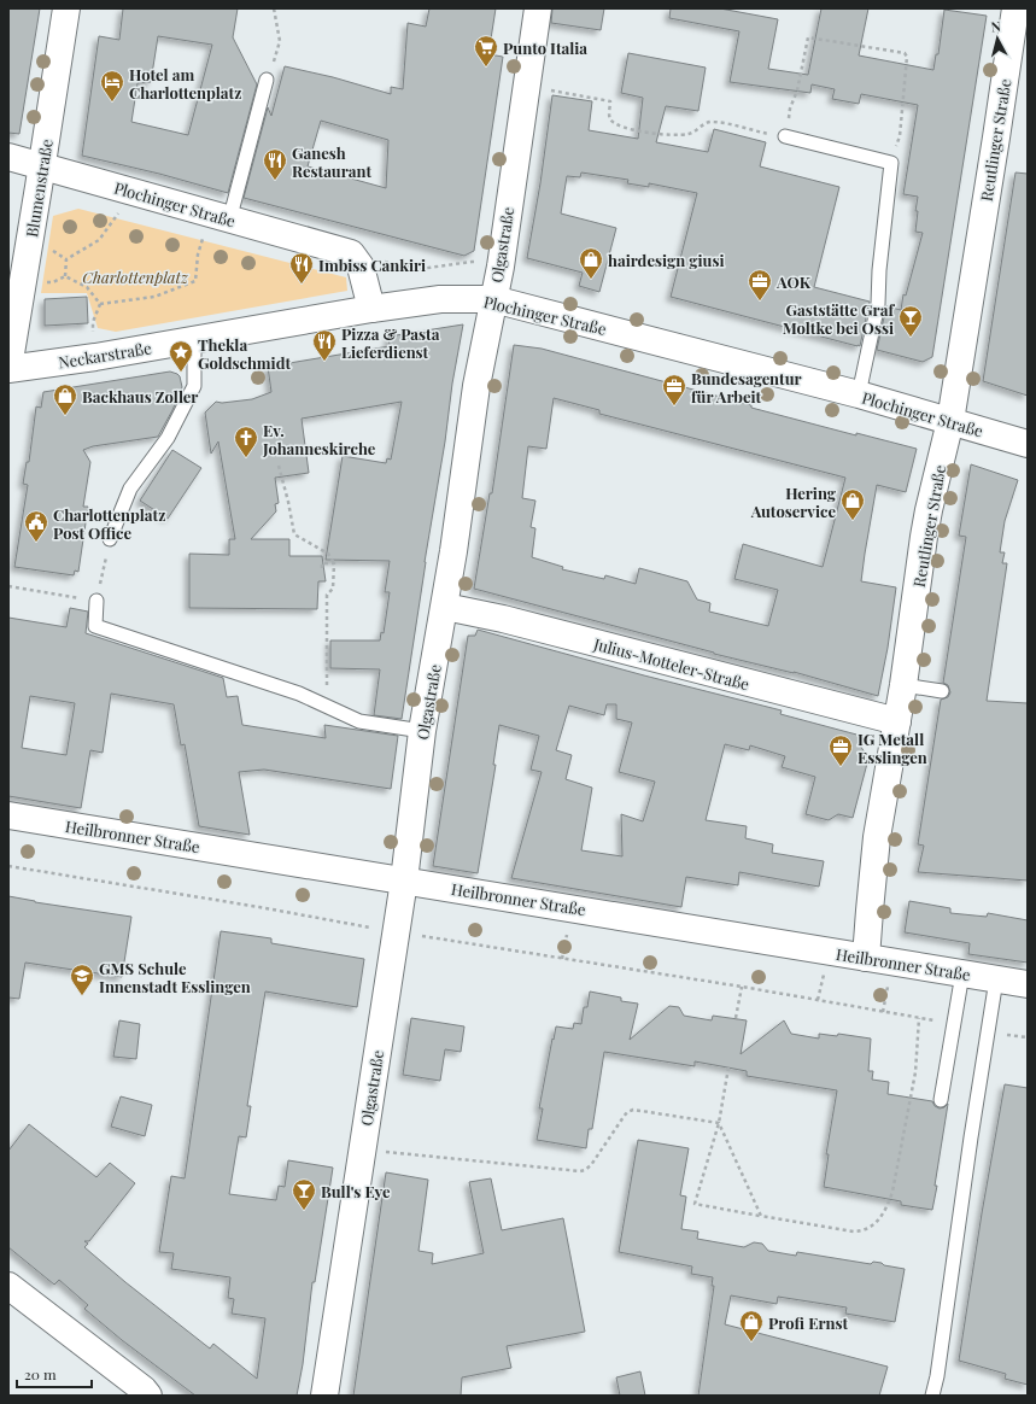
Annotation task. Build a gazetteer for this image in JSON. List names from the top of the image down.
{
  "streets": {
    "street": [
      "Reutlinger Straße",
      "Blumenstraße",
      "Plochinger Straße",
      "Olgastraße",
      "Neckarstraße",
      "Julius-Motteler-Straße",
      "Heilbronner Straße"
    ]
  },
  "crossings": [
    ["Reutlinger Straße", "Plochinger Straße"],
    ["Reutlinger Straße", "Julius-Motteler-Straße"],
    ["Reutlinger Straße", "Heilbronner Straße"],
    ["Blumenstraße", "Plochinger Straße"],
    ["Blumenstraße", "Neckarstraße"],
    ["Plochinger Straße", "Olgastraße"],
    ["Plochinger Straße", "Neckarstraße"],
    ["Olgastraße", "Julius-Motteler-Straße"],
    ["Olgastraße", "Heilbronner Straße"]
  ],
  "parks": ["Charlottenplatz"],
  "places": {
    "supermarket": ["Punto Italia"],
    "hotel": ["Hotel am Charlottenplatz"],
    "restaurant": ["Ganesh Restaurant", "Imbiss Cankiri", "Pizza & Pasta Lieferdienst"],
    "shop": [
      "hairdesign giusi",
      "Backhaus Zoller",
      "Hering Autoservice",
      "Profi Ernst"
    ],
    "office": ["AOK", "Bundesagentur für Arbeit", "IG Metall Esslingen"],
    "bar": ["Gaststätte Graf Moltke bei Ossi", "Bull's Eye"],
    "place": ["Thekla Goldschmidt"],
    "church": ["Ev. Johanneskirche"],
    "public building": ["Charlottenplatz Post Office"],
    "school or university": ["GMS Schule Innenstadt Esslingen"]
  },
  "scale_bar": "20 m",
  "north": "top"
}
